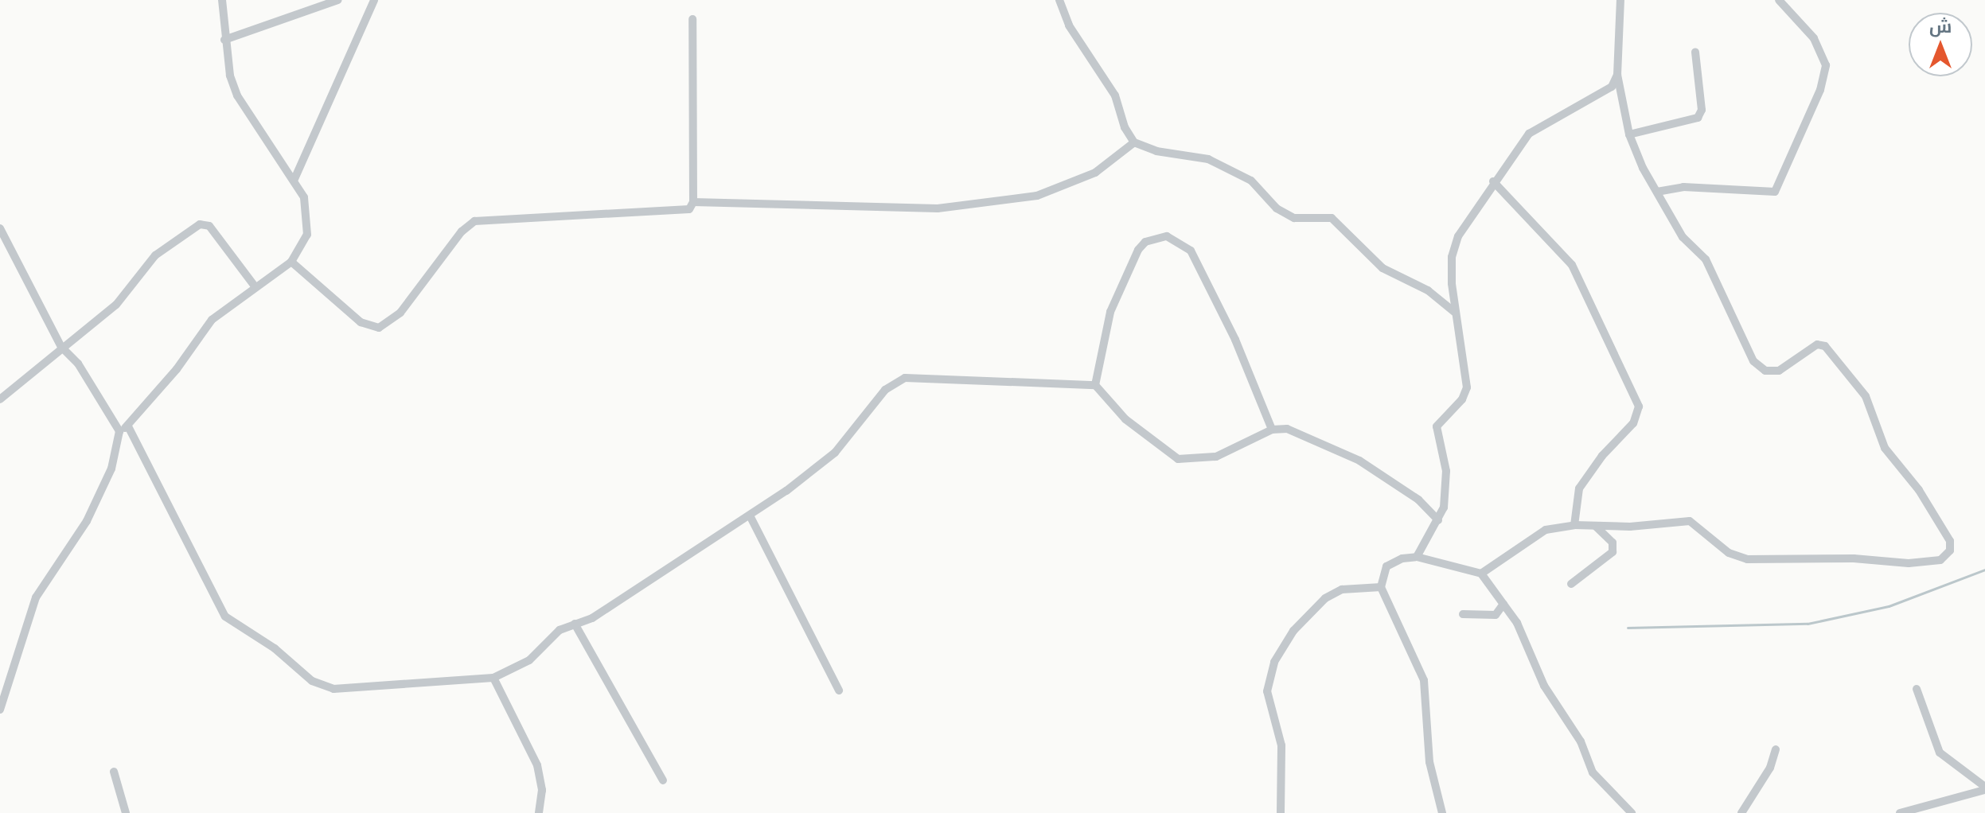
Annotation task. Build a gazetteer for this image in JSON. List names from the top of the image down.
{
  "north": "top"
}
